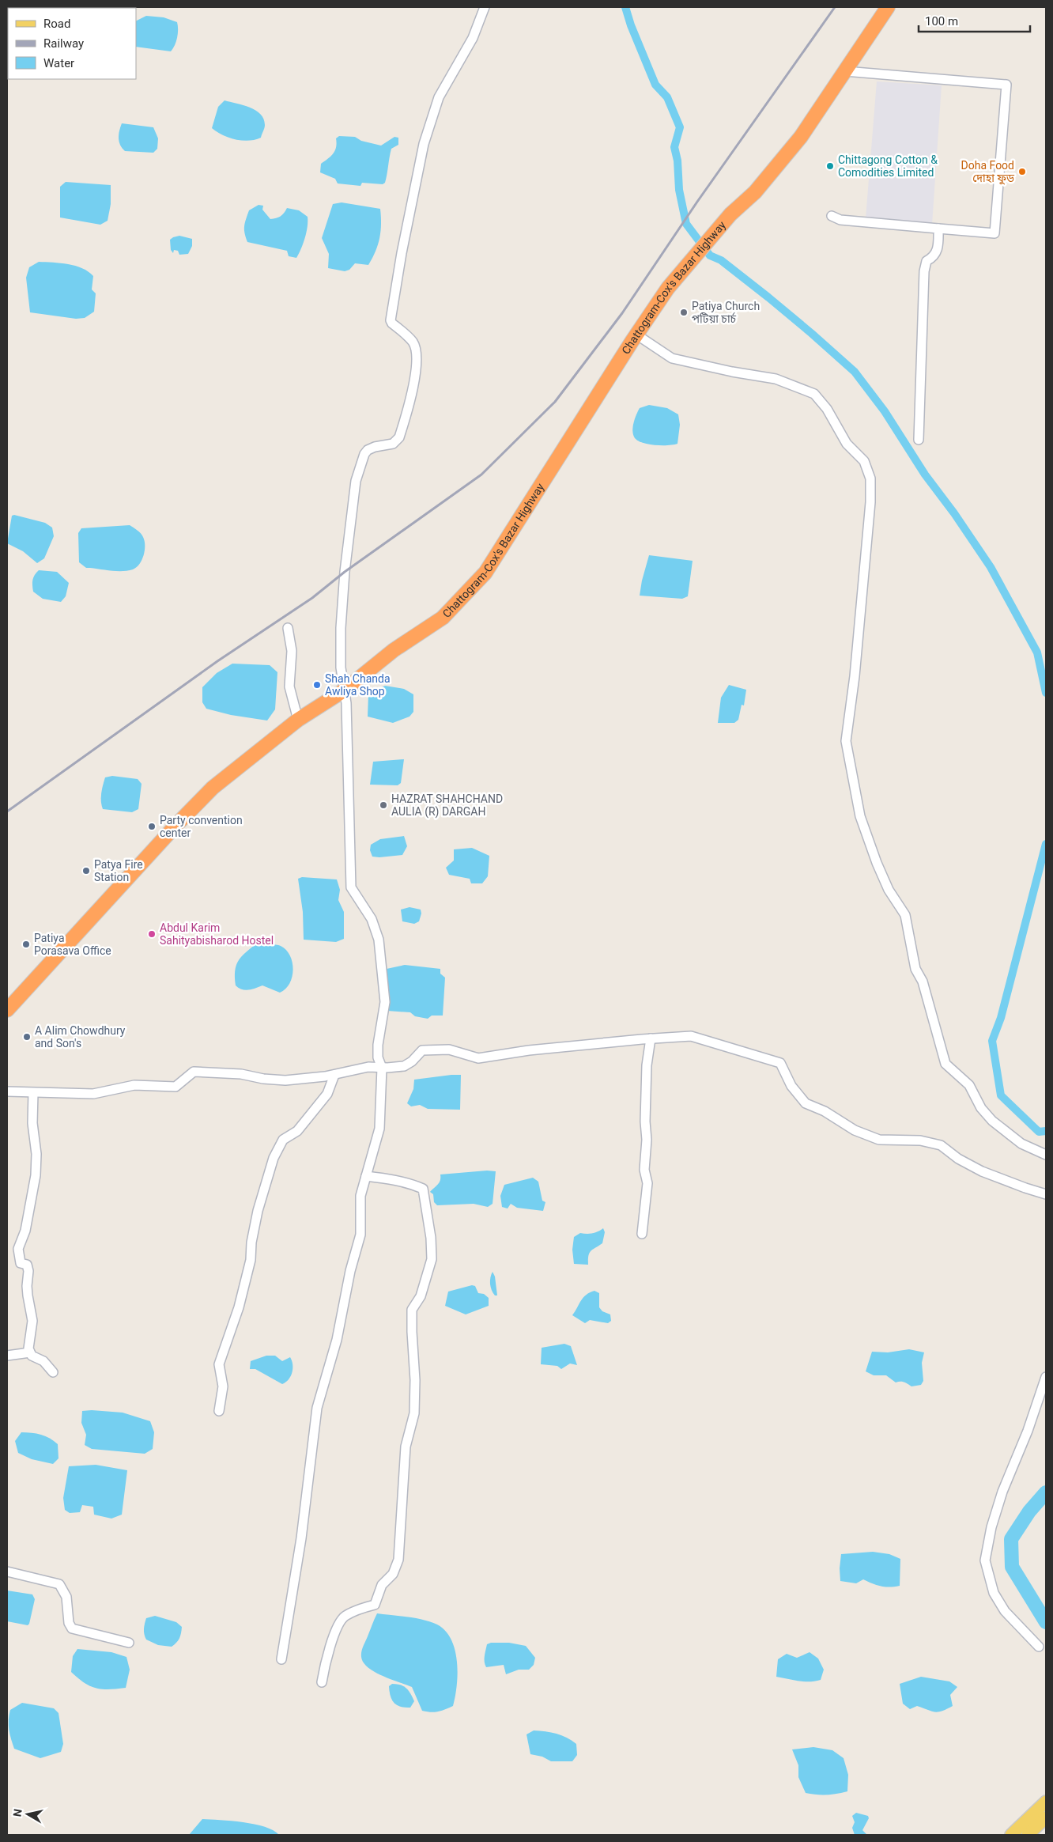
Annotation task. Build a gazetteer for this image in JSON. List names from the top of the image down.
{
  "streets": {
    "highway": ["Chattogram-Cox's Bazar Highway"]
  },
  "places": [
    "Chittagong Cotton & Comodities Limited",
    "Doha Food দোহা ফুড",
    "Patiya Church পটিয়া চার্চ",
    "Shah Chanda Awliya Shop",
    "HAZRAT SHAHCHAND AULIA (R) DARGAH",
    "Party convention center",
    "Patya Fire Station",
    "Abdul Karim Sahityabisharod Hostel",
    "Patiya Porasava Office",
    "A Alim Chowdhury and Son's"
  ],
  "legend": ["Road", "Railway", "Water"],
  "scale_bar": "100 m",
  "north": "left"
}
